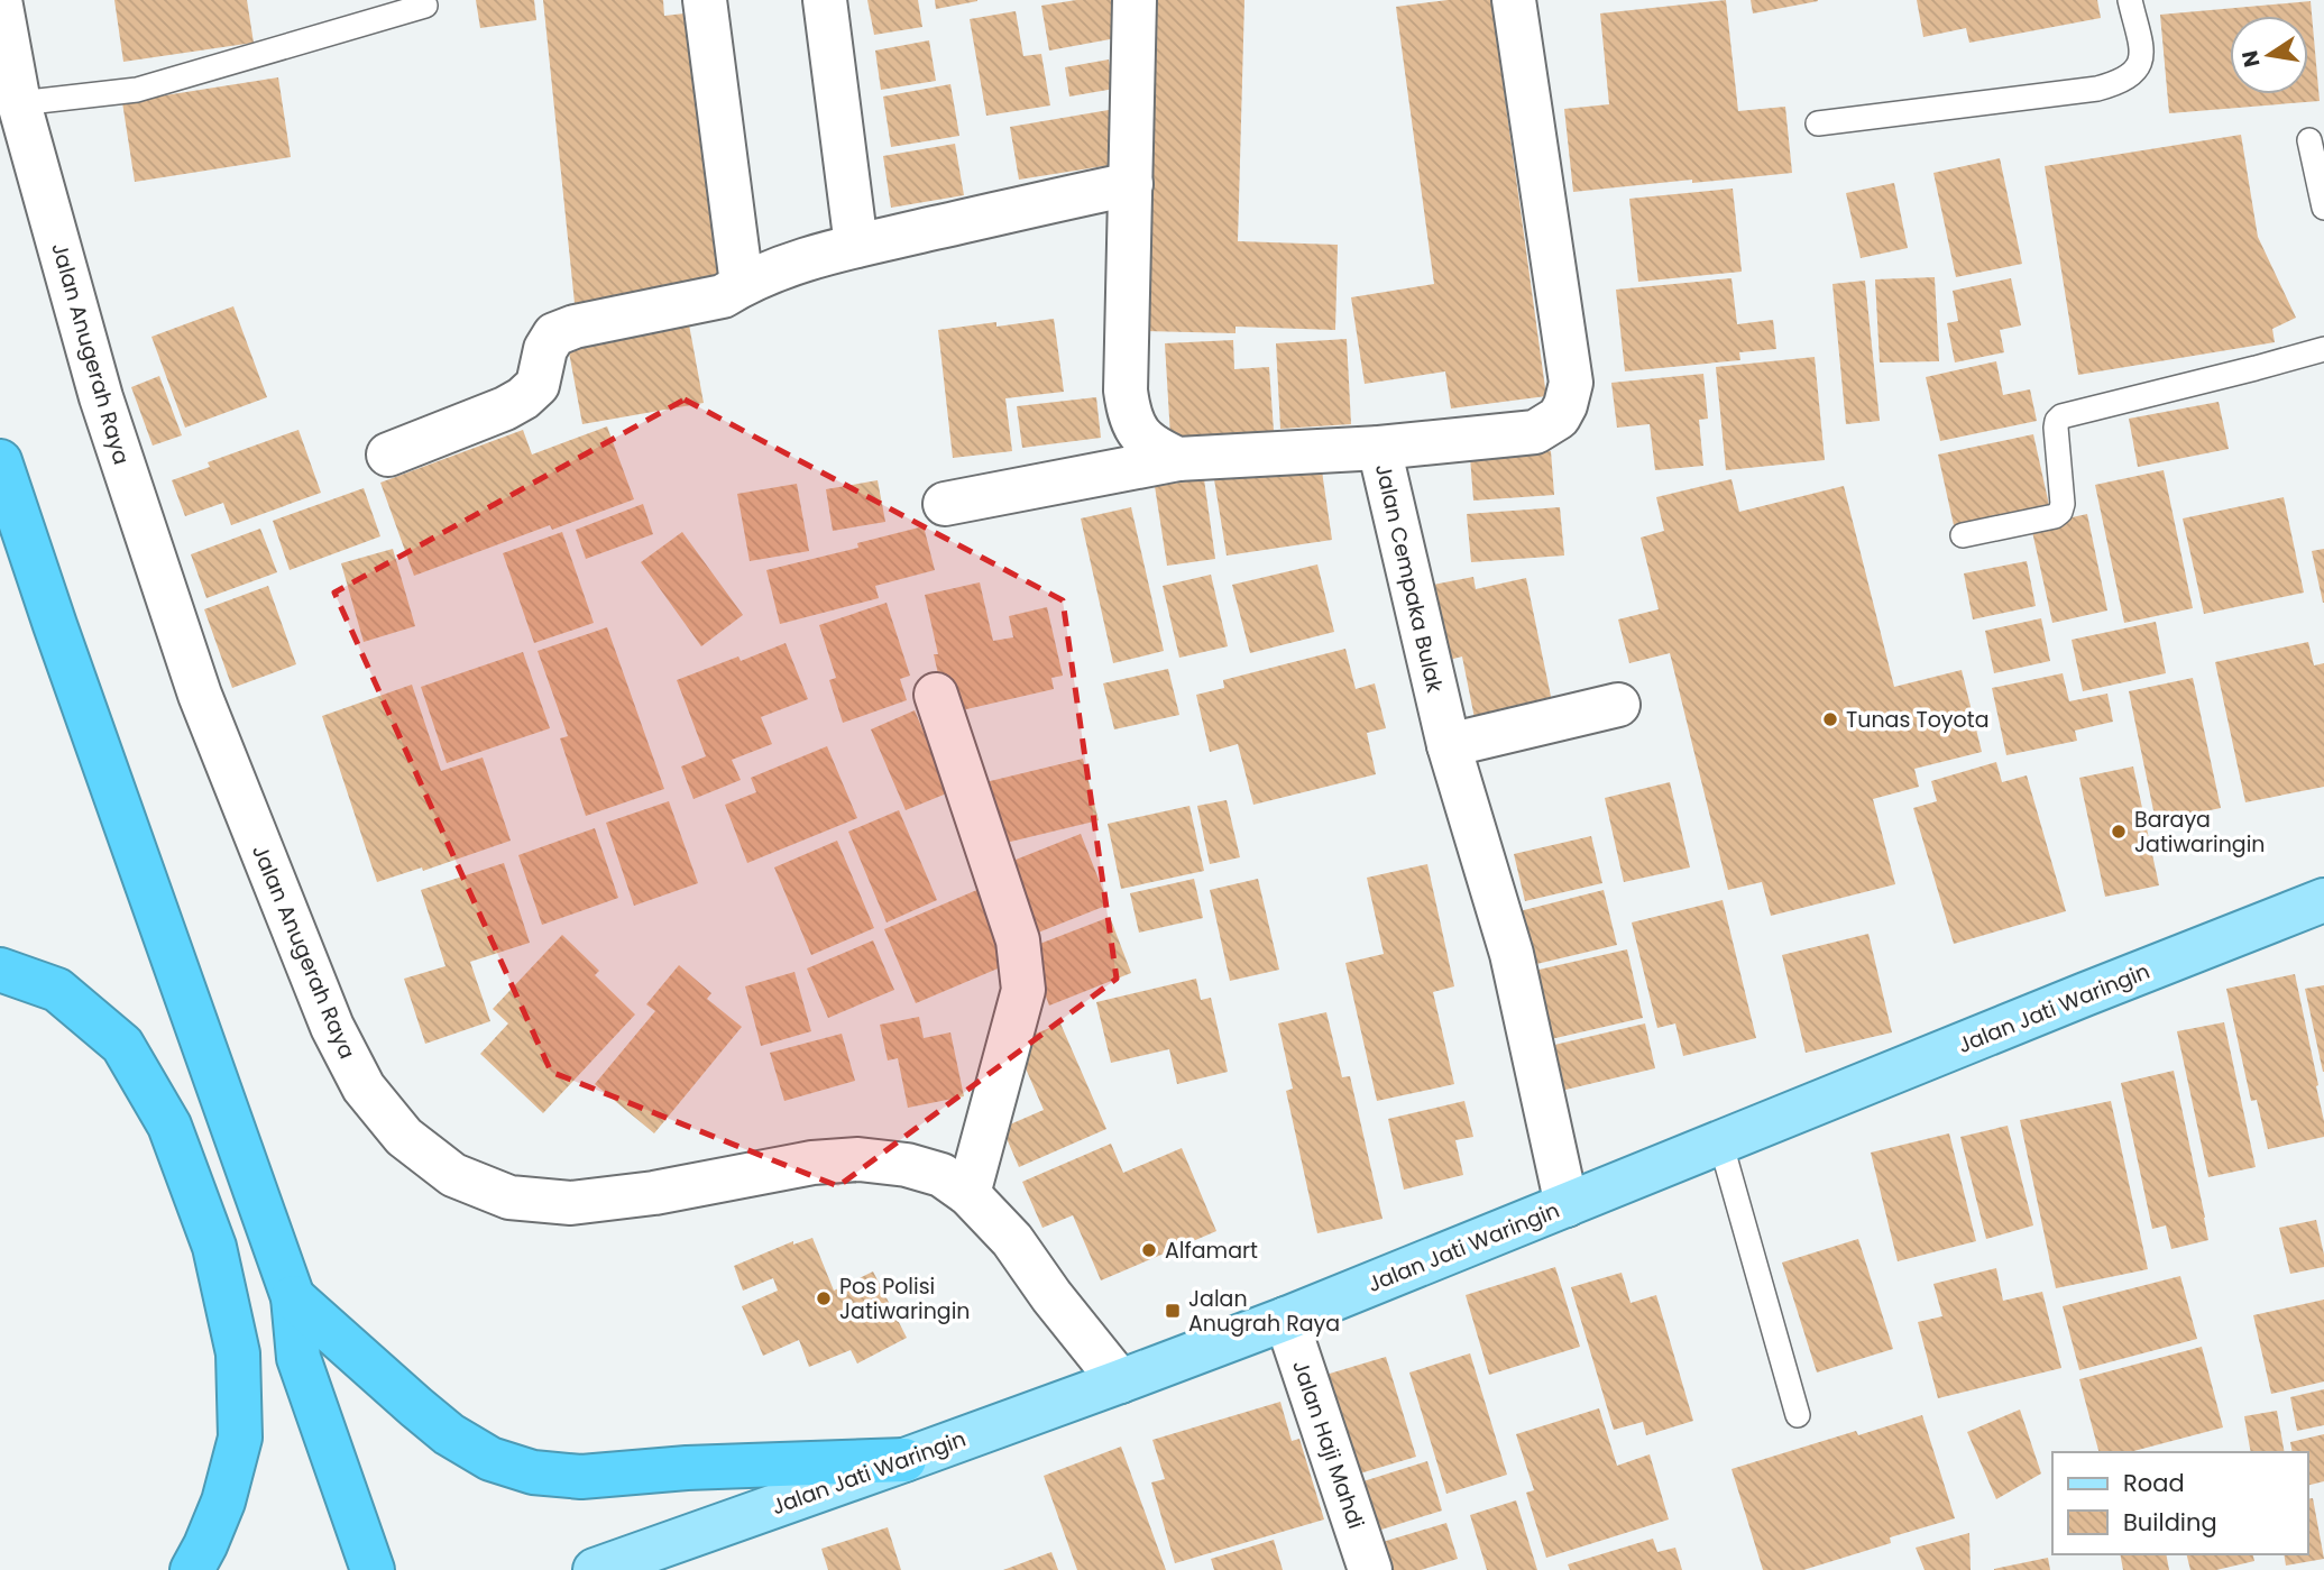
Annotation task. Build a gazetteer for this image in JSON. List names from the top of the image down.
{
  "streets": {
    "main road": ["Jalan Jati Waringin"],
    "street": ["Jalan Anugerah Raya", "Jalan Cempaka Bulak", "Jalan Haji Mahdi"]
  },
  "crossings": [
    ["Jalan Anugerah Raya", "Jalan Jati Waringin"],
    ["Jalan Cempaka Bulak", "Jalan Jati Waringin"],
    ["Jalan Jati Waringin", "Jalan Haji Mahdi"]
  ],
  "places": {
    "other": [
      "Tunas Toyota",
      "Baraya Jatiwaringin",
      "Alfamart",
      "Pos Polisi Jatiwaringin"
    ],
    "transit": ["Jalan Anugrah Raya"]
  },
  "legend": ["Road", "Building"],
  "north": "left"
}
